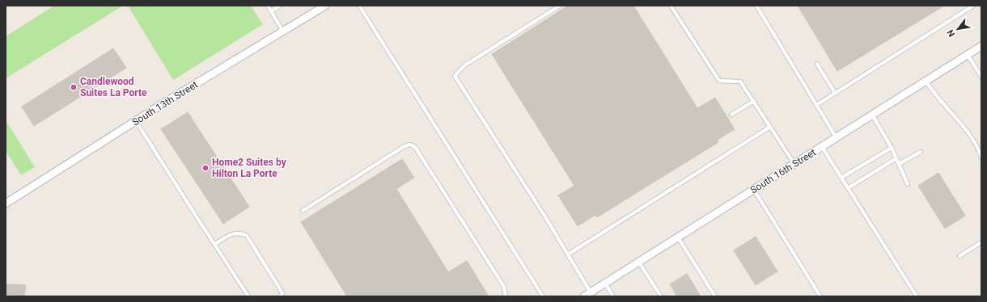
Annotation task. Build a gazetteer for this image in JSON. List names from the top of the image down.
{
  "streets": {
    "street": ["South 13th Street", "South 16th Street"]
  },
  "places": ["Candlewood Suites La Porte", "Home2 Suites by Hilton La Porte"],
  "north": "bottom left"
}
